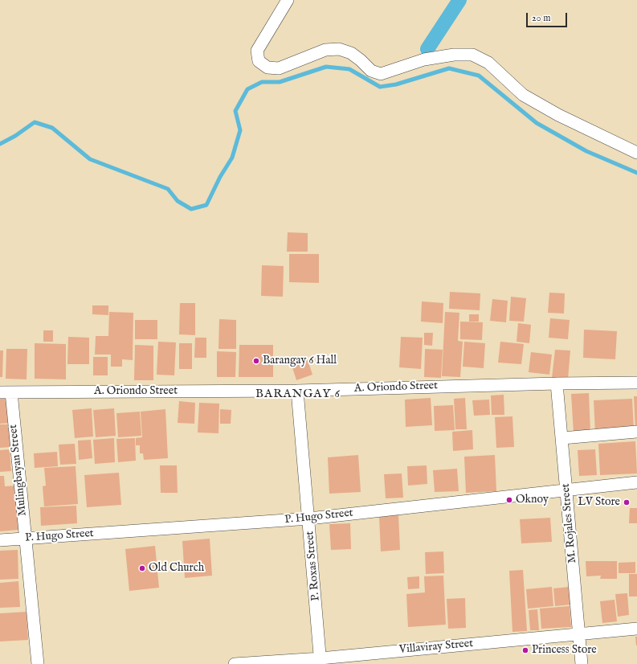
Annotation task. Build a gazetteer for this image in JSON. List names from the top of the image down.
{
  "streets": {
    "street": [
      "A. Oriondo Street",
      "Mulingbayan Street",
      "P. Hugo Street",
      "M. Rojales Street",
      "P. Roxas Street",
      "Villaviray Street"
    ]
  },
  "crossings": [
    ["A. Oriondo Street", "Mulingbayan Street"],
    ["A. Oriondo Street", "M. Rojales Street"],
    ["A. Oriondo Street", "P. Roxas Street"],
    ["Mulingbayan Street", "P. Hugo Street"],
    ["P. Hugo Street", "M. Rojales Street"],
    ["P. Hugo Street", "P. Roxas Street"],
    ["M. Rojales Street", "Villaviray Street"],
    ["P. Roxas Street", "Villaviray Street"]
  ],
  "districts": ["BARANGAY 6"],
  "places": [
    "Barangay 6 Hall",
    "Oknoy",
    "LV Store",
    "Old Church",
    "Princess Store"
  ],
  "scale_bar": "20 m"
}
